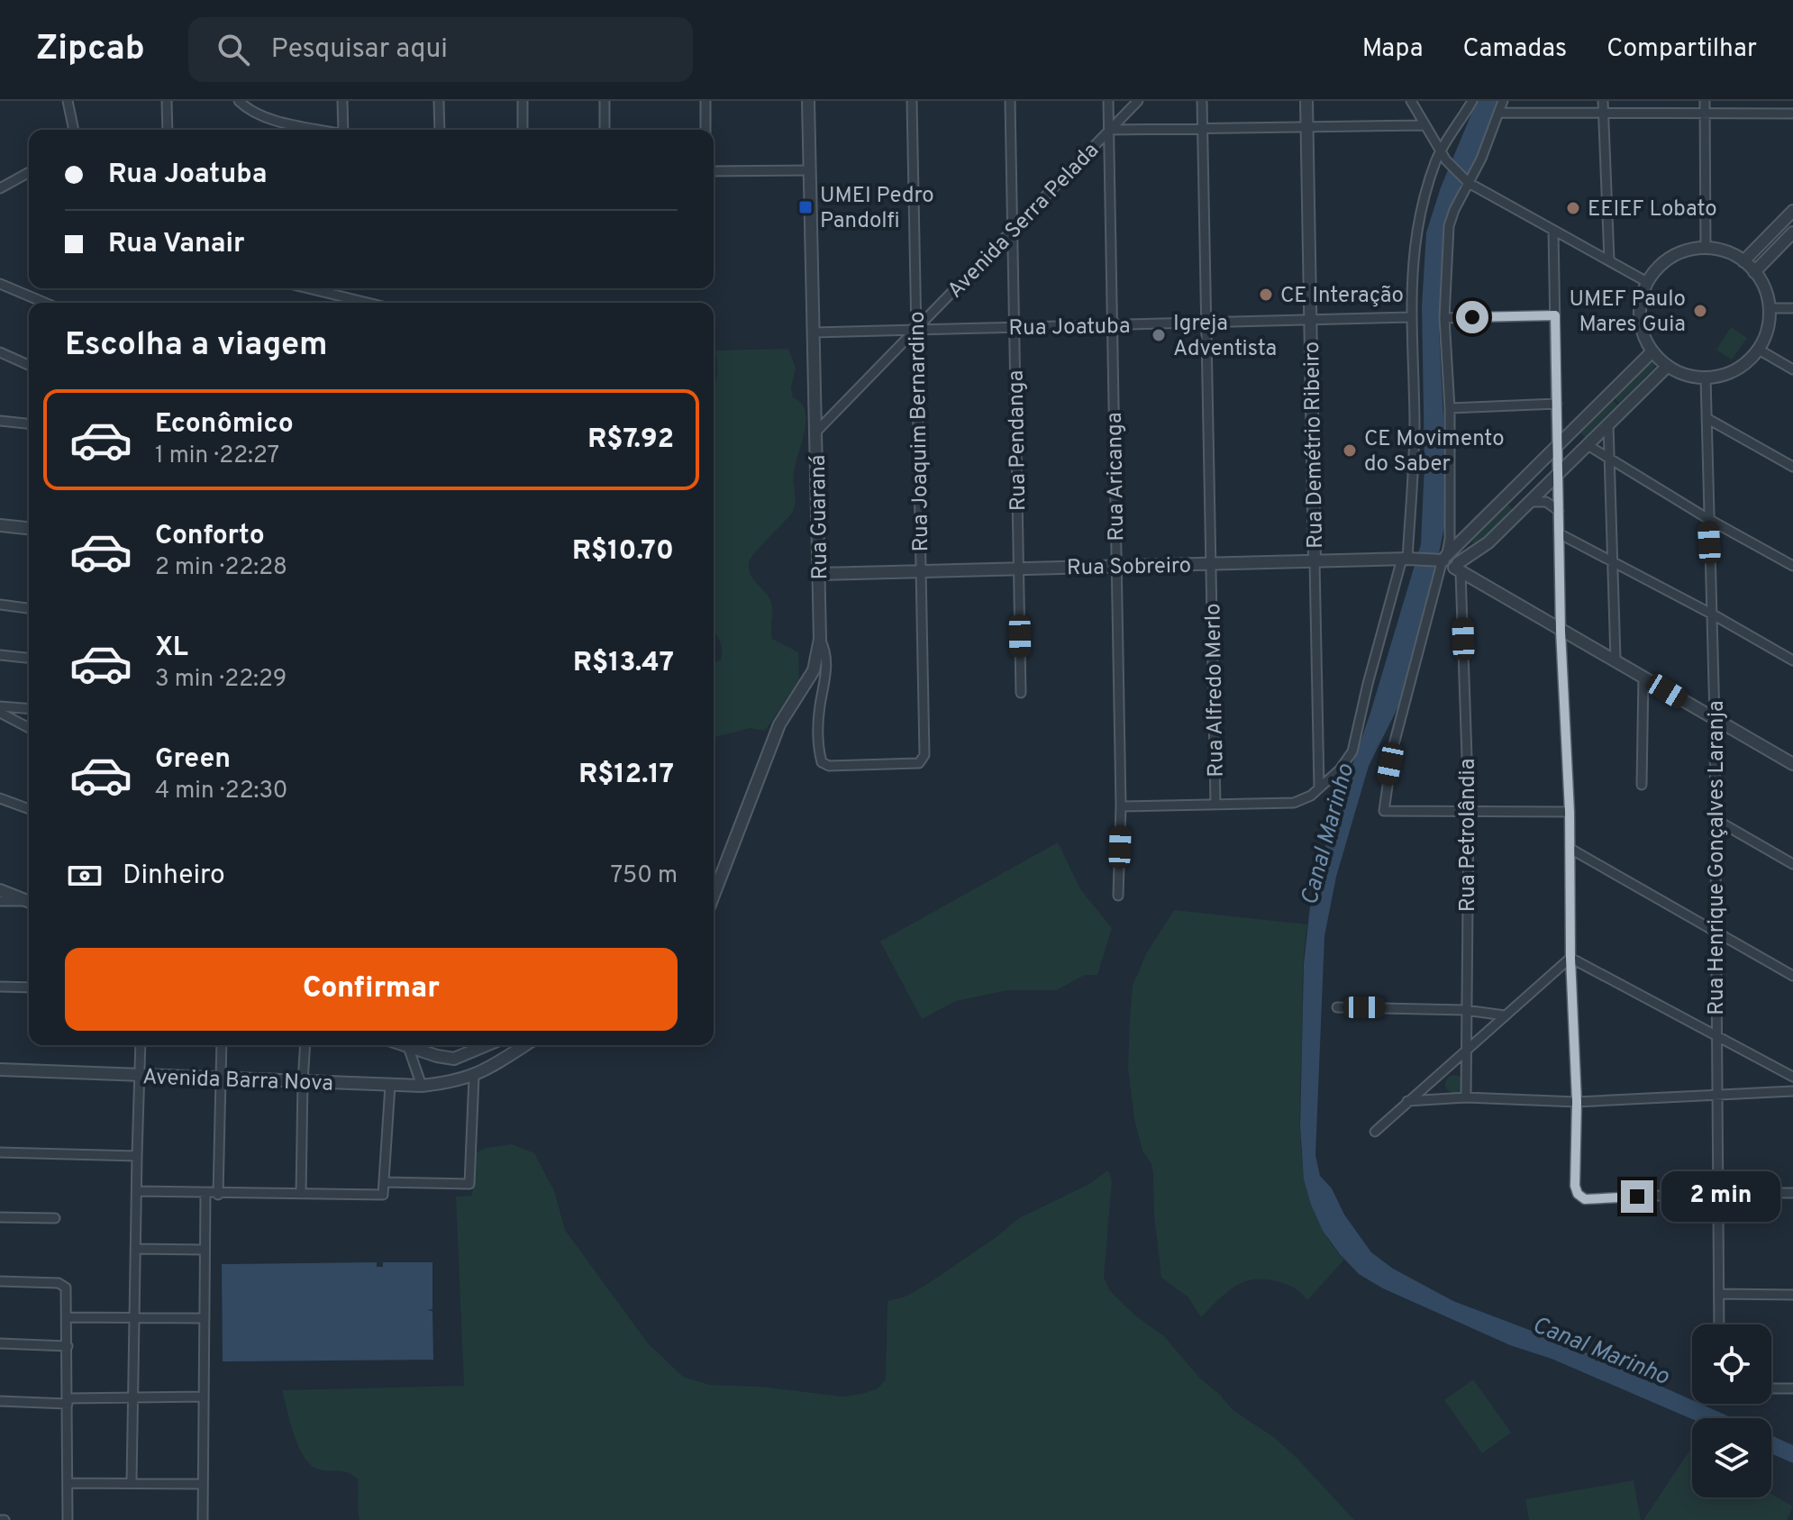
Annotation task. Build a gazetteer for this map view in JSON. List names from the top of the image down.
{
  "streets": {
    "street": [
      "Avenida Serra Pelada",
      "Rua Joatuba",
      "Rua Joaquim Bernardino",
      "Rua Pendanga",
      "Rua Demétrio Ribeiro",
      "Rua Aricanga",
      "Rua Guaraná",
      "Rua Sobreiro",
      "Rua Alfredo Merlo",
      "Rua Petrolândia",
      "Rua Henrique Gonçalves Laranja",
      "Avenida Barra Nova"
    ]
  },
  "crossings": [
    ["Avenida Serra Pelada", "Rua Joatuba"],
    ["Avenida Serra Pelada", "Rua Joaquim Bernardino"],
    ["Avenida Serra Pelada", "Rua Pendanga"],
    ["Avenida Serra Pelada", "Rua Aricanga"],
    ["Avenida Serra Pelada", "Rua Guaraná"],
    ["Rua Joatuba", "Rua Joaquim Bernardino"],
    ["Rua Joatuba", "Rua Pendanga"],
    ["Rua Joatuba", "Rua Demétrio Ribeiro"],
    ["Rua Joatuba", "Rua Aricanga"],
    ["Rua Joatuba", "Rua Guaraná"],
    ["Rua Joatuba", "Rua Alfredo Merlo"],
    ["Rua Joaquim Bernardino", "Rua Guaraná"],
    ["Rua Joaquim Bernardino", "Rua Sobreiro"],
    ["Rua Pendanga", "Rua Sobreiro"],
    ["Rua Demétrio Ribeiro", "Rua Sobreiro"],
    ["Rua Aricanga", "Rua Sobreiro"],
    ["Rua Guaraná", "Rua Sobreiro"],
    ["Rua Sobreiro", "Rua Alfredo Merlo"]
  ],
  "water": ["Canal Marinho"],
  "places": {
    "transit": ["UMEI Pedro Pandolfi"],
    "other": [
      "EEIEF Lobato",
      "CE Interação",
      "UMEF Paulo Mares Guia",
      "Igreja Adventista",
      "CE Movimento do Saber"
    ]
  },
  "page": {
    "header": "Zipcab",
    "search": "Pesquisar aqui",
    "nav": ["Mapa", "Camadas", "Compartilhar"],
    "banner": ["Rua Joatuba", "Rua Vanair"],
    "heading": "Escolha a viagem",
    "list": [
      {
        "name": "Econômico",
        "note": "1 min · 22:27",
        "value": "R$7.92"
      },
      {
        "name": "Conforto",
        "note": "2 min · 22:28",
        "value": "R$10.70"
      },
      {
        "name": "XL",
        "note": "3 min · 22:29",
        "value": "R$13.47"
      },
      {
        "name": "Green",
        "note": "4 min · 22:30",
        "value": "R$12.17"
      }
    ],
    "pay": ["Dinheiro", "750 m"],
    "buttons": "Confirmar",
    "bubble": "2 min"
  }
}
